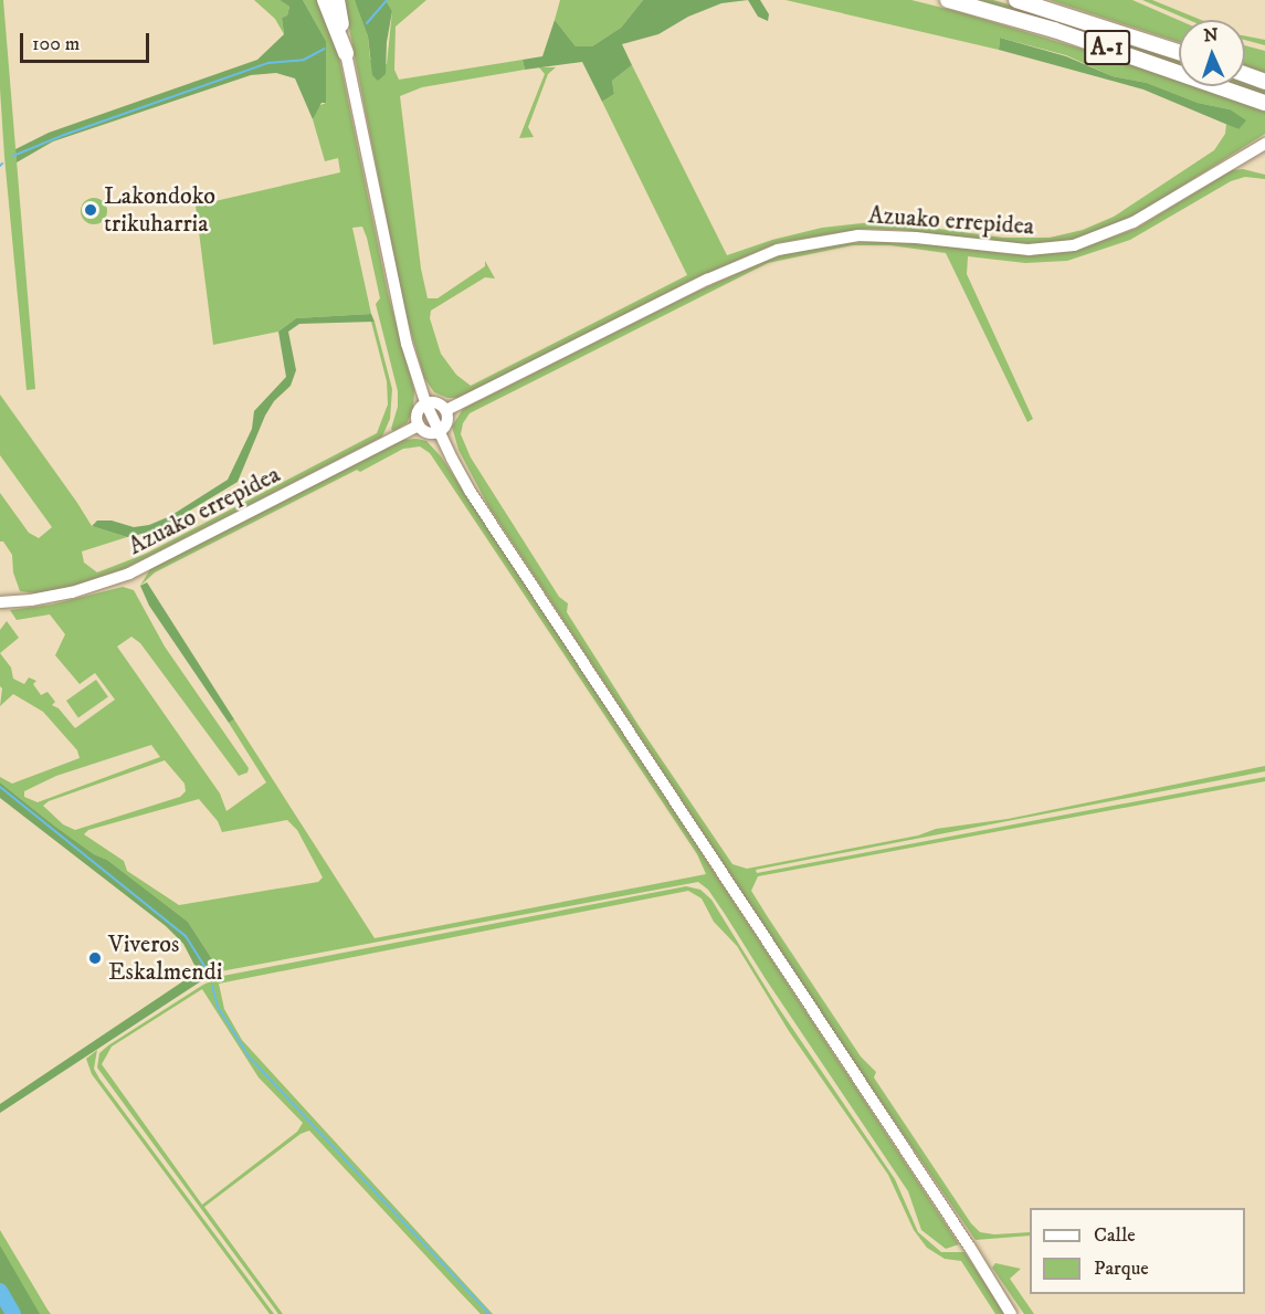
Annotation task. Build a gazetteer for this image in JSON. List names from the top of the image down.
{
  "streets": {
    "highway": ["A-1"],
    "main road": ["Azuako errepidea"]
  },
  "places": ["Lakondoko trikuharria", "Viveros Eskalmendi"],
  "legend": ["Calle", "Parque"],
  "scale_bar": "100 m",
  "north": "top"
}
